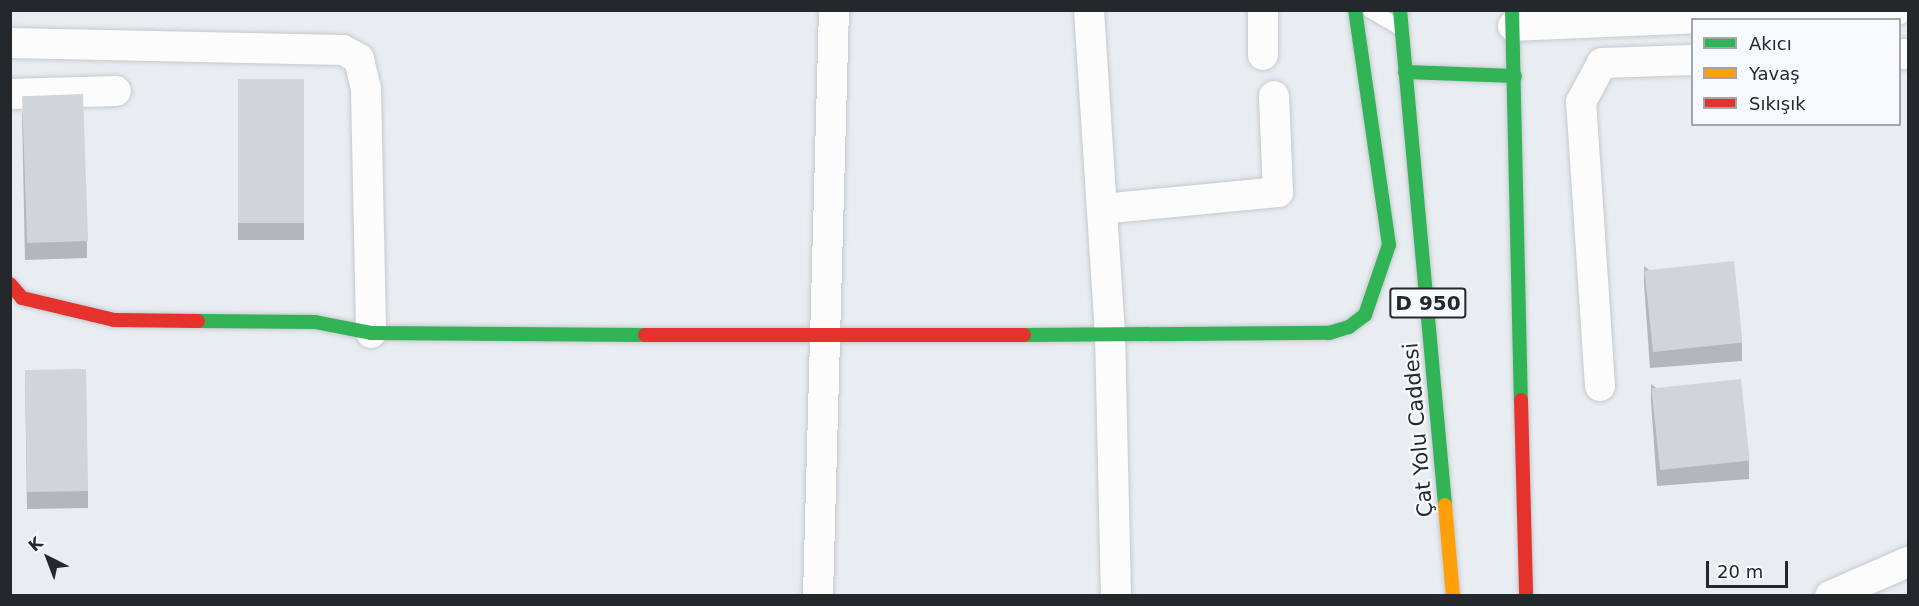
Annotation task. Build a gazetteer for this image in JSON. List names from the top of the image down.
{
  "streets": {
    "main road": ["D 950", "Çat Yolu Caddesi"]
  },
  "legend": ["Akıcı", "Yavaş", "Sıkışık"],
  "scale_bar": "20 m",
  "north": "top left"
}
